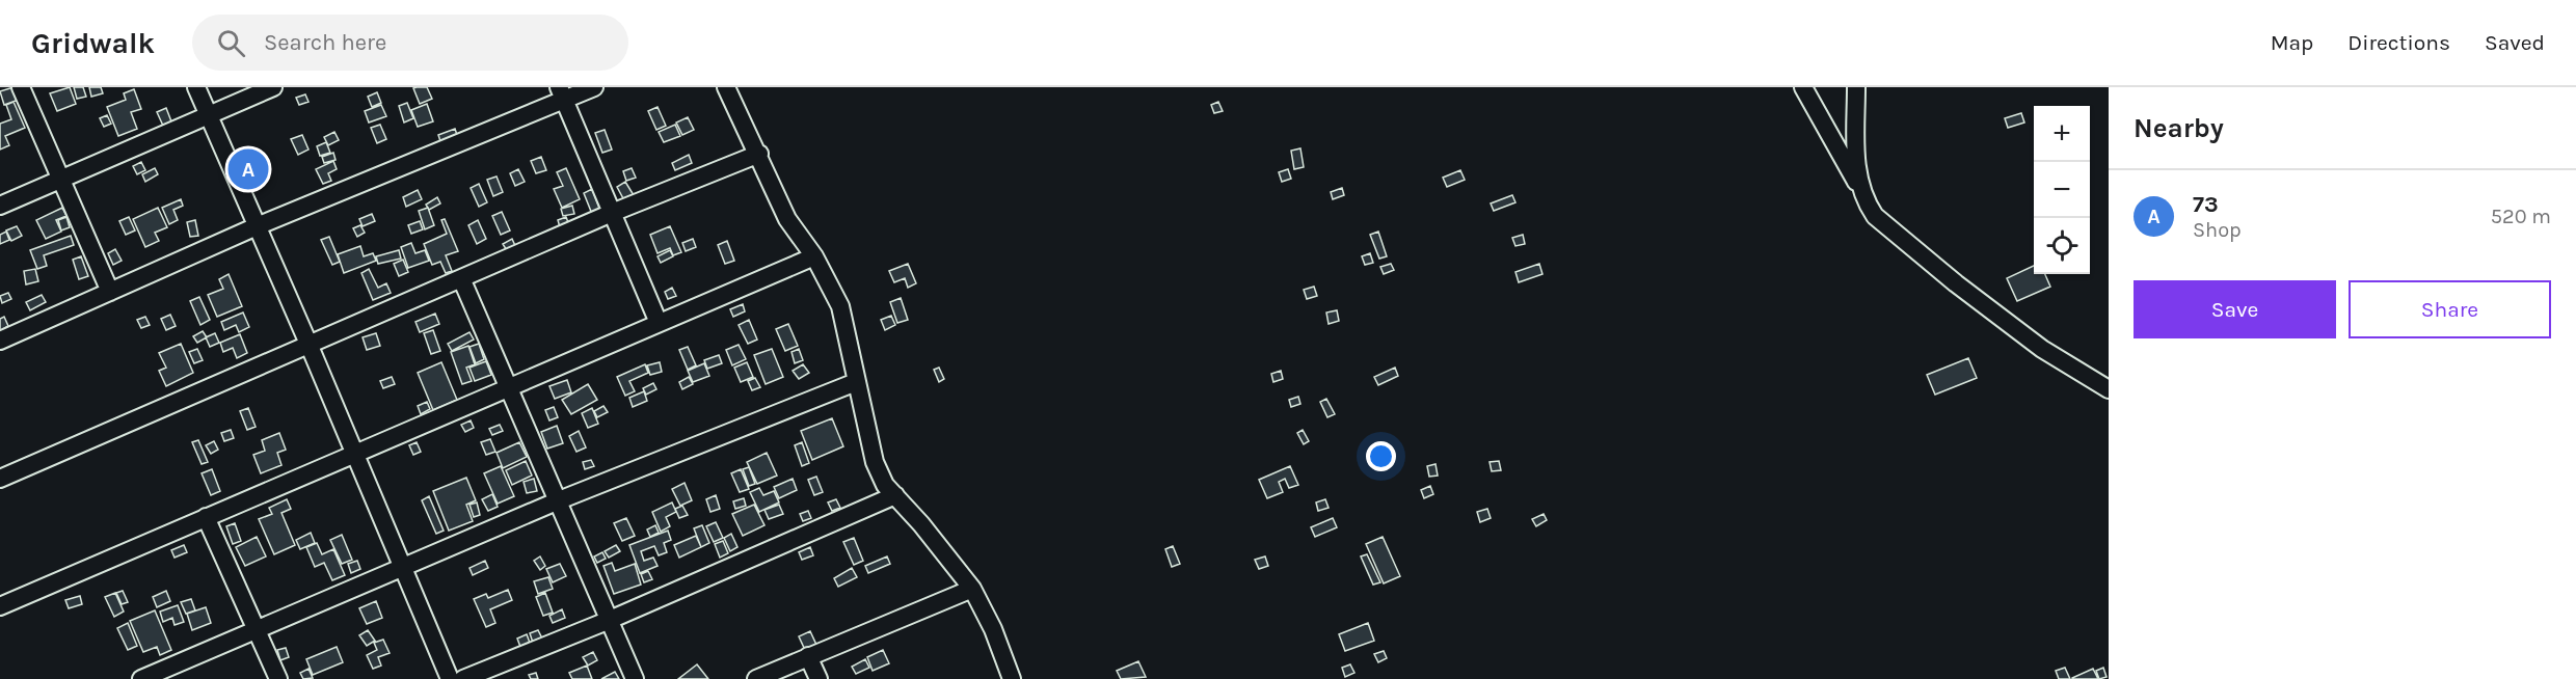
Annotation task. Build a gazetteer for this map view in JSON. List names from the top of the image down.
{
  "page": {
    "header": "Gridwalk",
    "search": "Search here",
    "nav": ["Map", "Directions", "Saved"],
    "heading": "Nearby",
    "map_buttons": ["+", "−"],
    "pins": "A",
    "list": [
      {
        "mark": "A",
        "name": "73",
        "note": "Shop",
        "value": "520 m"
      }
    ],
    "buttons": ["Save", "Share"]
  }
}
